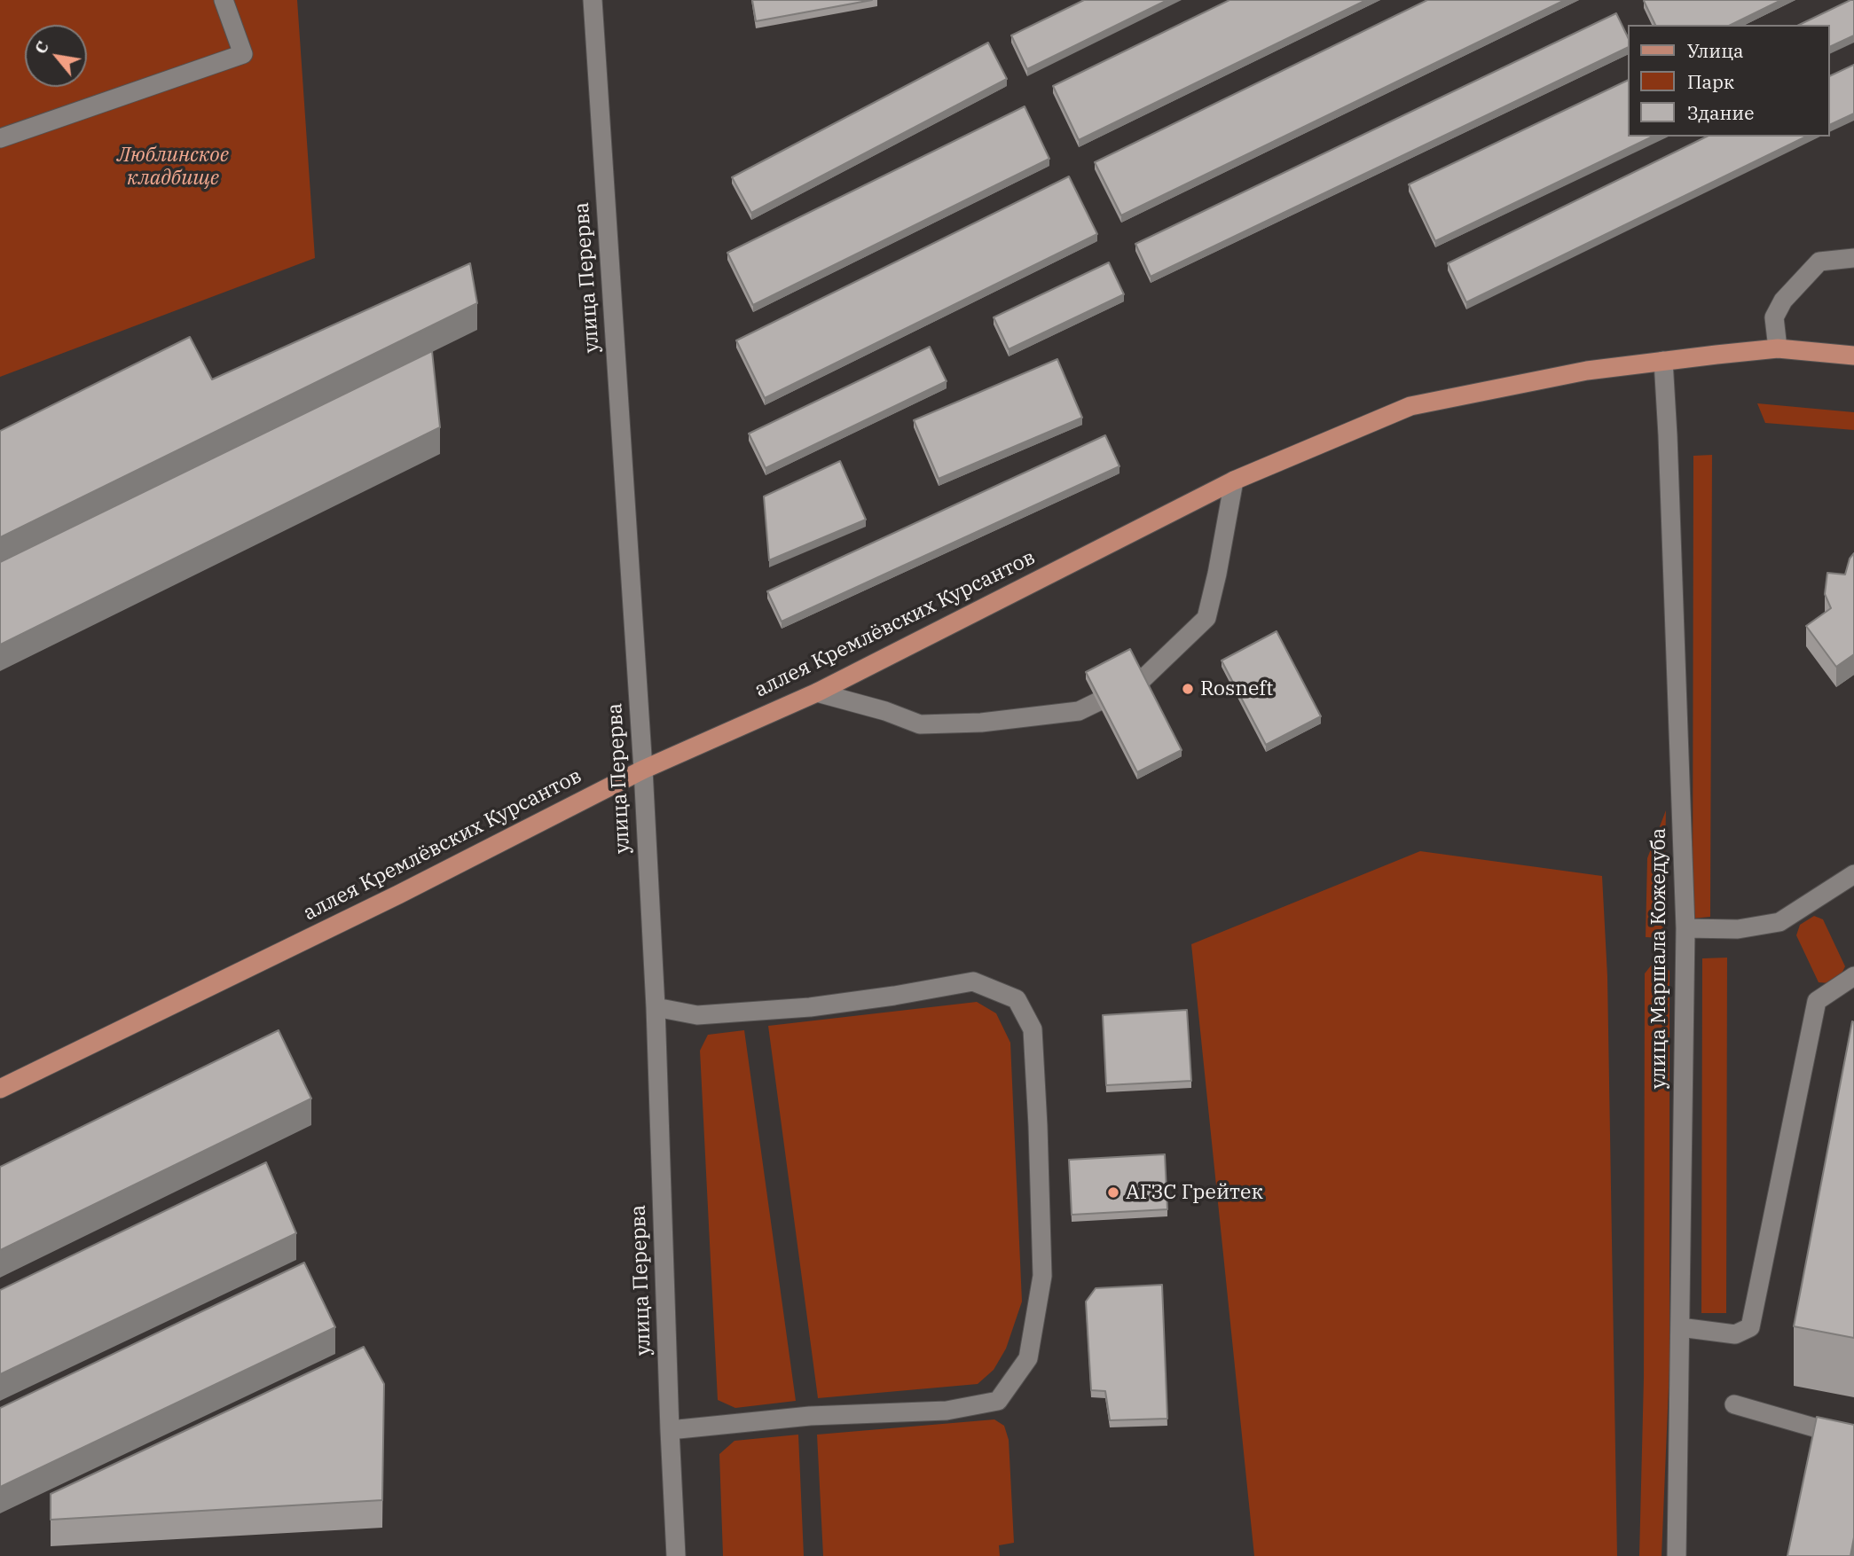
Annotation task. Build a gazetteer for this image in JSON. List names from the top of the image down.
{
  "streets": {
    "main road": ["аллея Кремлёвских Курсантов"],
    "street": ["улица Перерва", "улица Маршала Кожедуба"]
  },
  "crossings": [
    ["улица Перерва", "аллея Кремлёвских Курсантов"],
    ["аллея Кремлёвских Курсантов", "улица Маршала Кожедуба"]
  ],
  "parks": ["Люблинское кладбище"],
  "places": ["Rosneft", "АГЗС Грейтек"],
  "legend": ["Улица", "Парк", "Здание"],
  "north": "top left"
}
